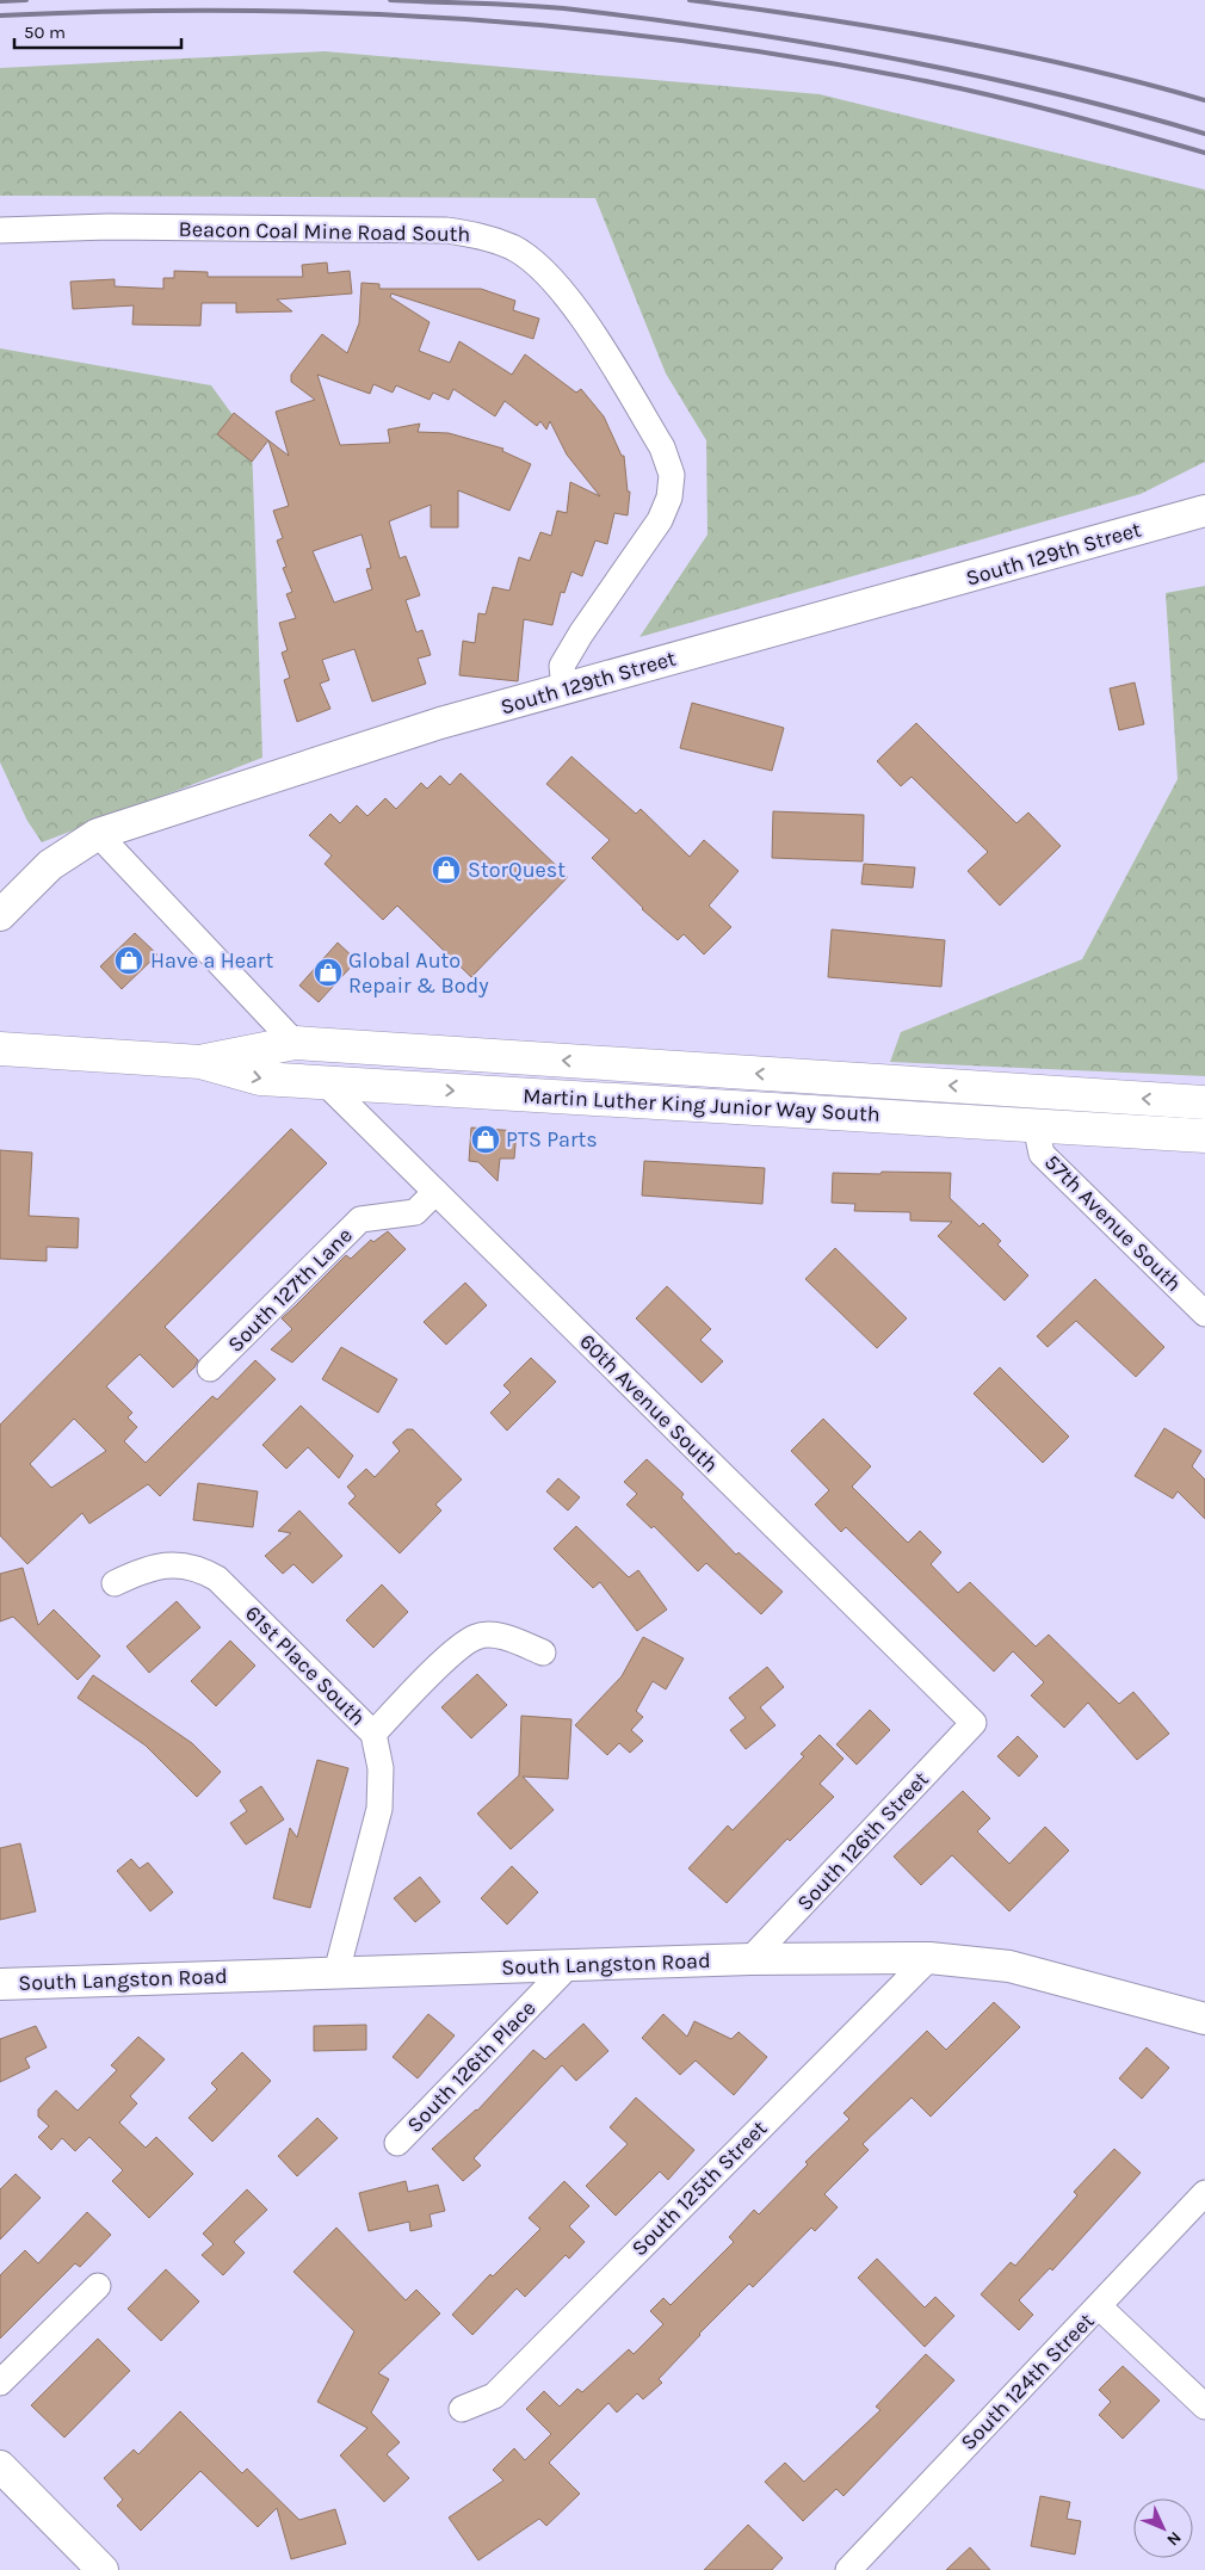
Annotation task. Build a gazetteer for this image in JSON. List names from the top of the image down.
{
  "streets": {
    "main road": ["Martin Luther King Junior Way South"],
    "street": [
      "Beacon Coal Mine Road South",
      "South 129th Street",
      "57th Avenue South",
      "South 127th Lane",
      "60th Avenue South",
      "61st Place South",
      "South 126th Street",
      "South Langston Road",
      "South 126th Place",
      "South 125th Street",
      "South 124th Street"
    ]
  },
  "crossings": [
    ["Beacon Coal Mine Road South", "South 129th Street"],
    ["Martin Luther King Junior Way South", "57th Avenue South"],
    ["Martin Luther King Junior Way South", "60th Avenue South"],
    ["South 127th Lane", "60th Avenue South"],
    ["60th Avenue South", "South 126th Street"],
    ["61st Place South", "South Langston Road"],
    ["South 126th Street", "South Langston Road"],
    ["South Langston Road", "South 126th Place"],
    ["South Langston Road", "South 125th Street"]
  ],
  "places": {
    "shop": [
      "StorQuest",
      "Have a Heart",
      "Global Auto Repair & Body",
      "PTS Parts"
    ]
  },
  "scale_bar": "50 m",
  "north": "bottom right"
}
